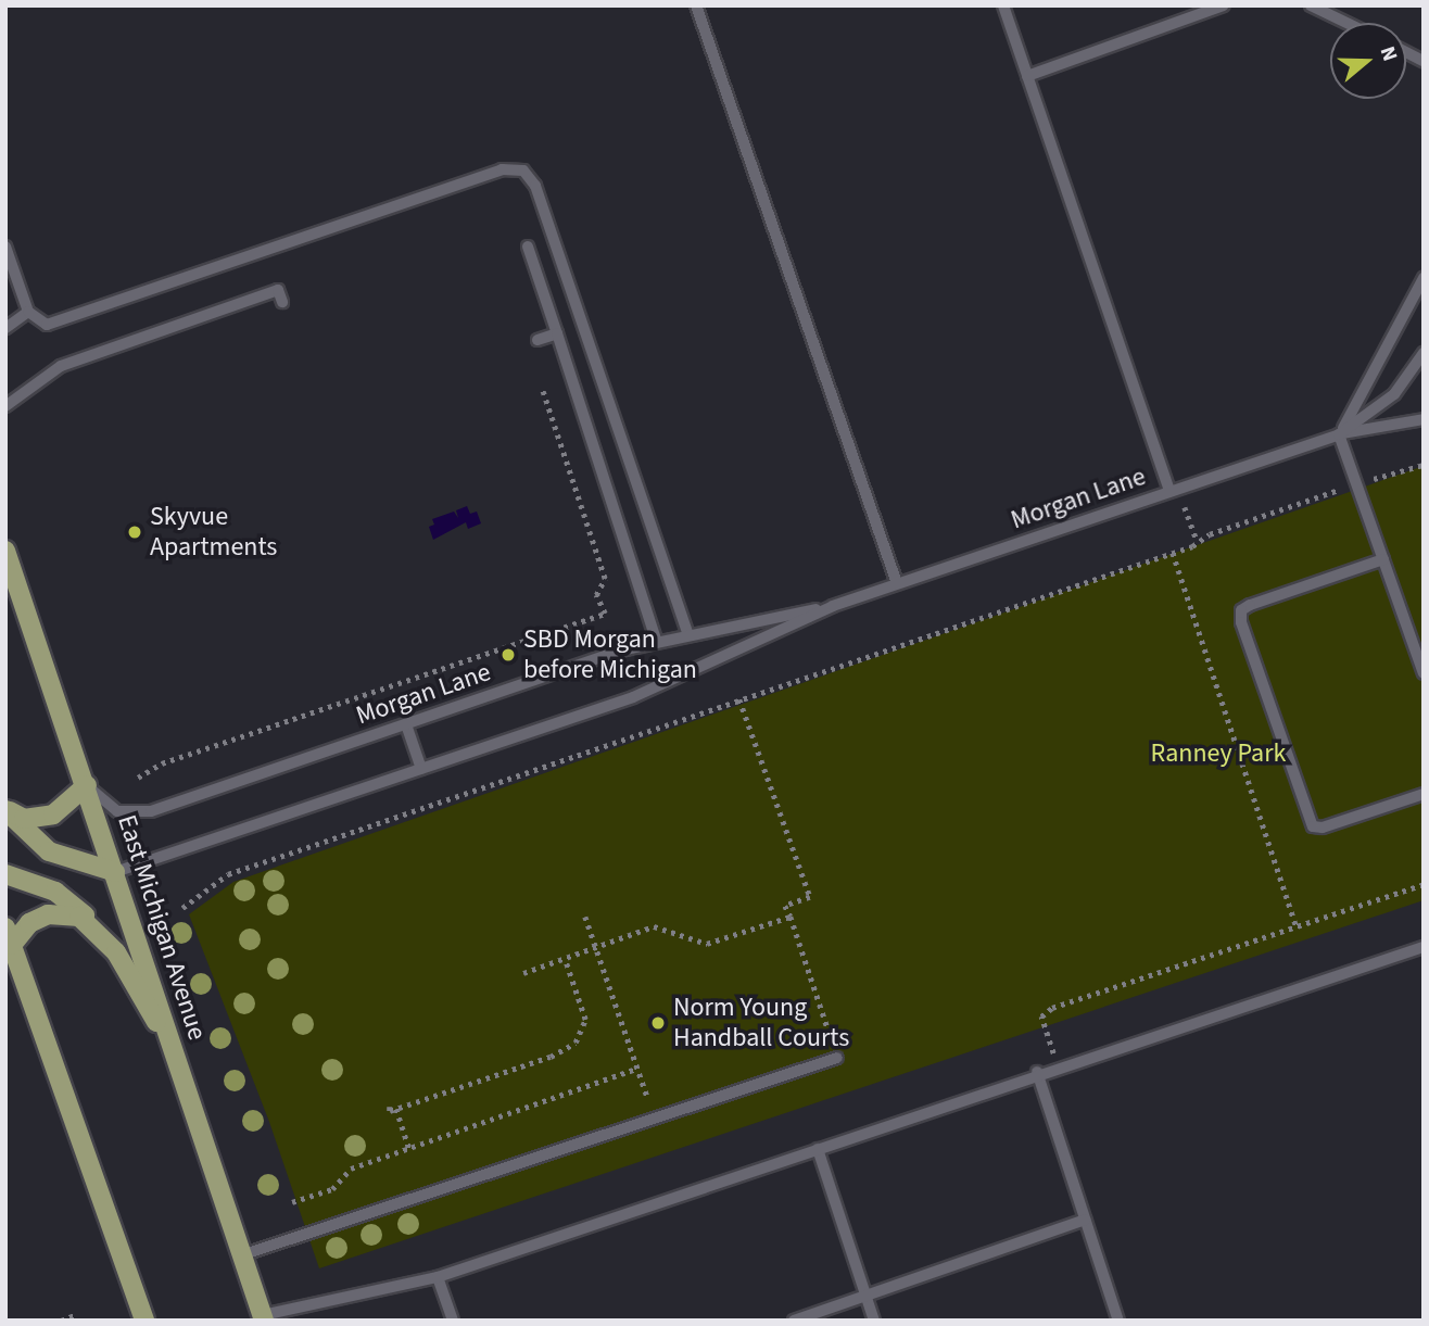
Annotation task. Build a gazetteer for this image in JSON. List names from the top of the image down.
{
  "streets": {
    "main road": ["East Michigan Avenue"],
    "lane": ["Morgan Lane"]
  },
  "crossings": [
    ["Morgan Lane", "East Michigan Avenue"]
  ],
  "parks": ["Ranney Park"],
  "places": ["Skyvue Apartments", "SBD Morgan before Michigan", "Norm Young Handball Courts"],
  "north": "right"
}
